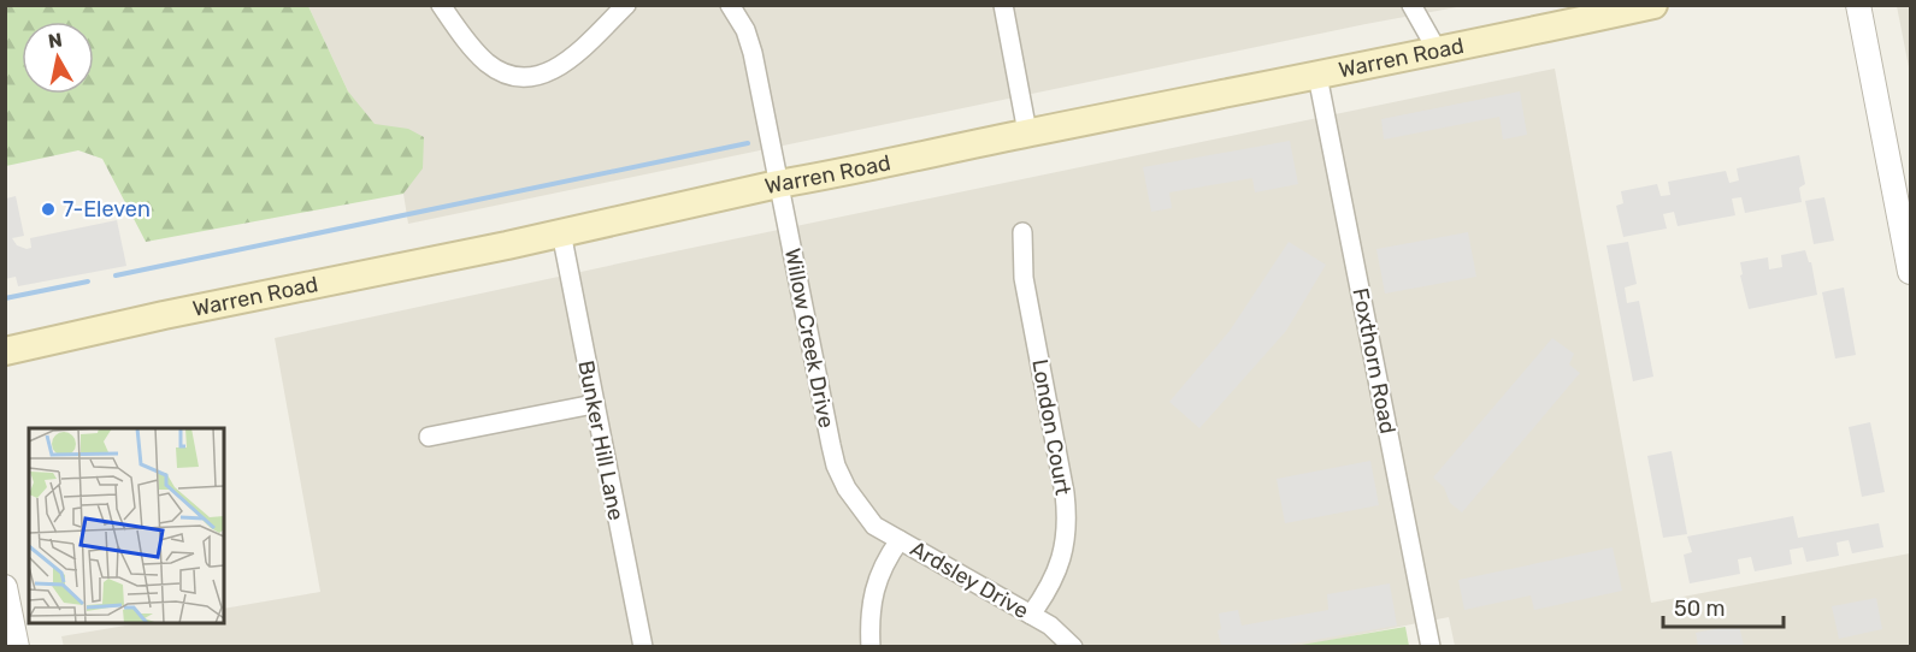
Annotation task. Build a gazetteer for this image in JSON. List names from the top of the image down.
{
  "streets": {
    "main road": ["Warren Road"],
    "street": [
      "Willow Creek Drive",
      "Foxthorn Road",
      "London Court",
      "Bunker Hill Lane",
      "Ardsley Drive"
    ]
  },
  "crossings": [
    ["Warren Road", "Willow Creek Drive"],
    ["Warren Road", "Foxthorn Road"],
    ["Warren Road", "Bunker Hill Lane"],
    ["Willow Creek Drive", "Ardsley Drive"],
    ["London Court", "Ardsley Drive"]
  ],
  "places": ["7-Eleven"],
  "scale_bar": "50 m",
  "north": "top"
}
